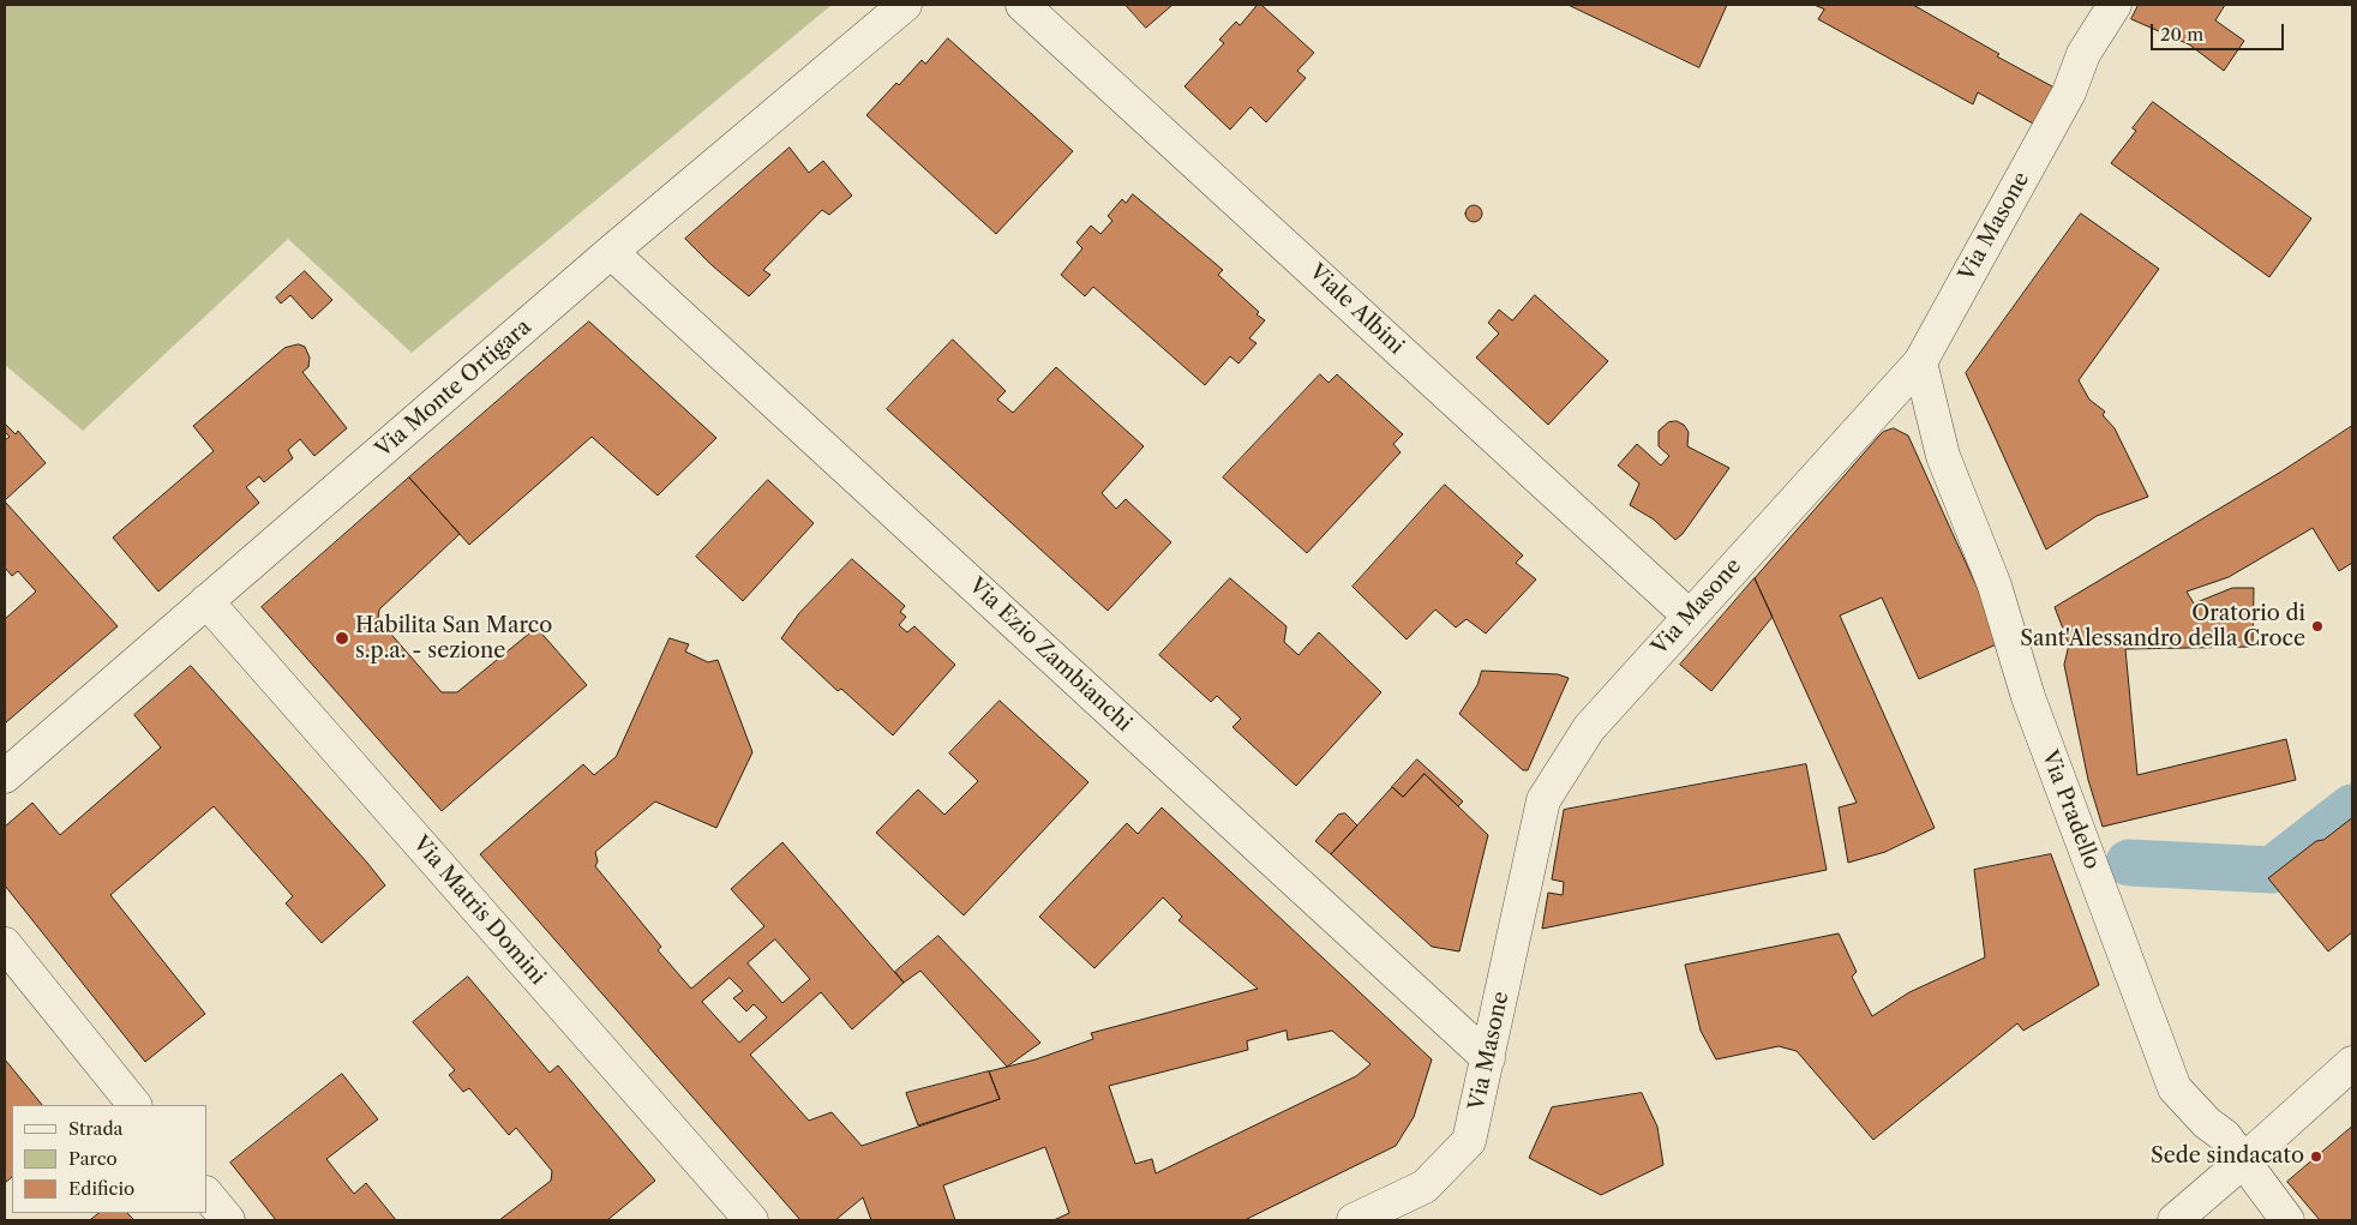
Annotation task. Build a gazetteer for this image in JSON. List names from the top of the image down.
{
  "streets": {
    "street": [
      "Via Masone",
      "Viale Albini",
      "Via Monte Ortigara",
      "Via Ezio Zambianchi",
      "Via Pradello",
      "Via Matris Domini"
    ]
  },
  "crossings": [
    ["Via Masone", "Viale Albini"],
    ["Via Masone", "Via Ezio Zambianchi"],
    ["Via Masone", "Via Pradello"],
    ["Via Monte Ortigara", "Via Ezio Zambianchi"],
    ["Via Monte Ortigara", "Via Matris Domini"]
  ],
  "places": ["Oratorio di Sant'Alessandro della Croce", "Habilita San Marco s.p.a. - sezione", "Sede sindacato"],
  "legend": ["Strada", "Parco", "Edificio"],
  "scale_bar": "20 m"
}
